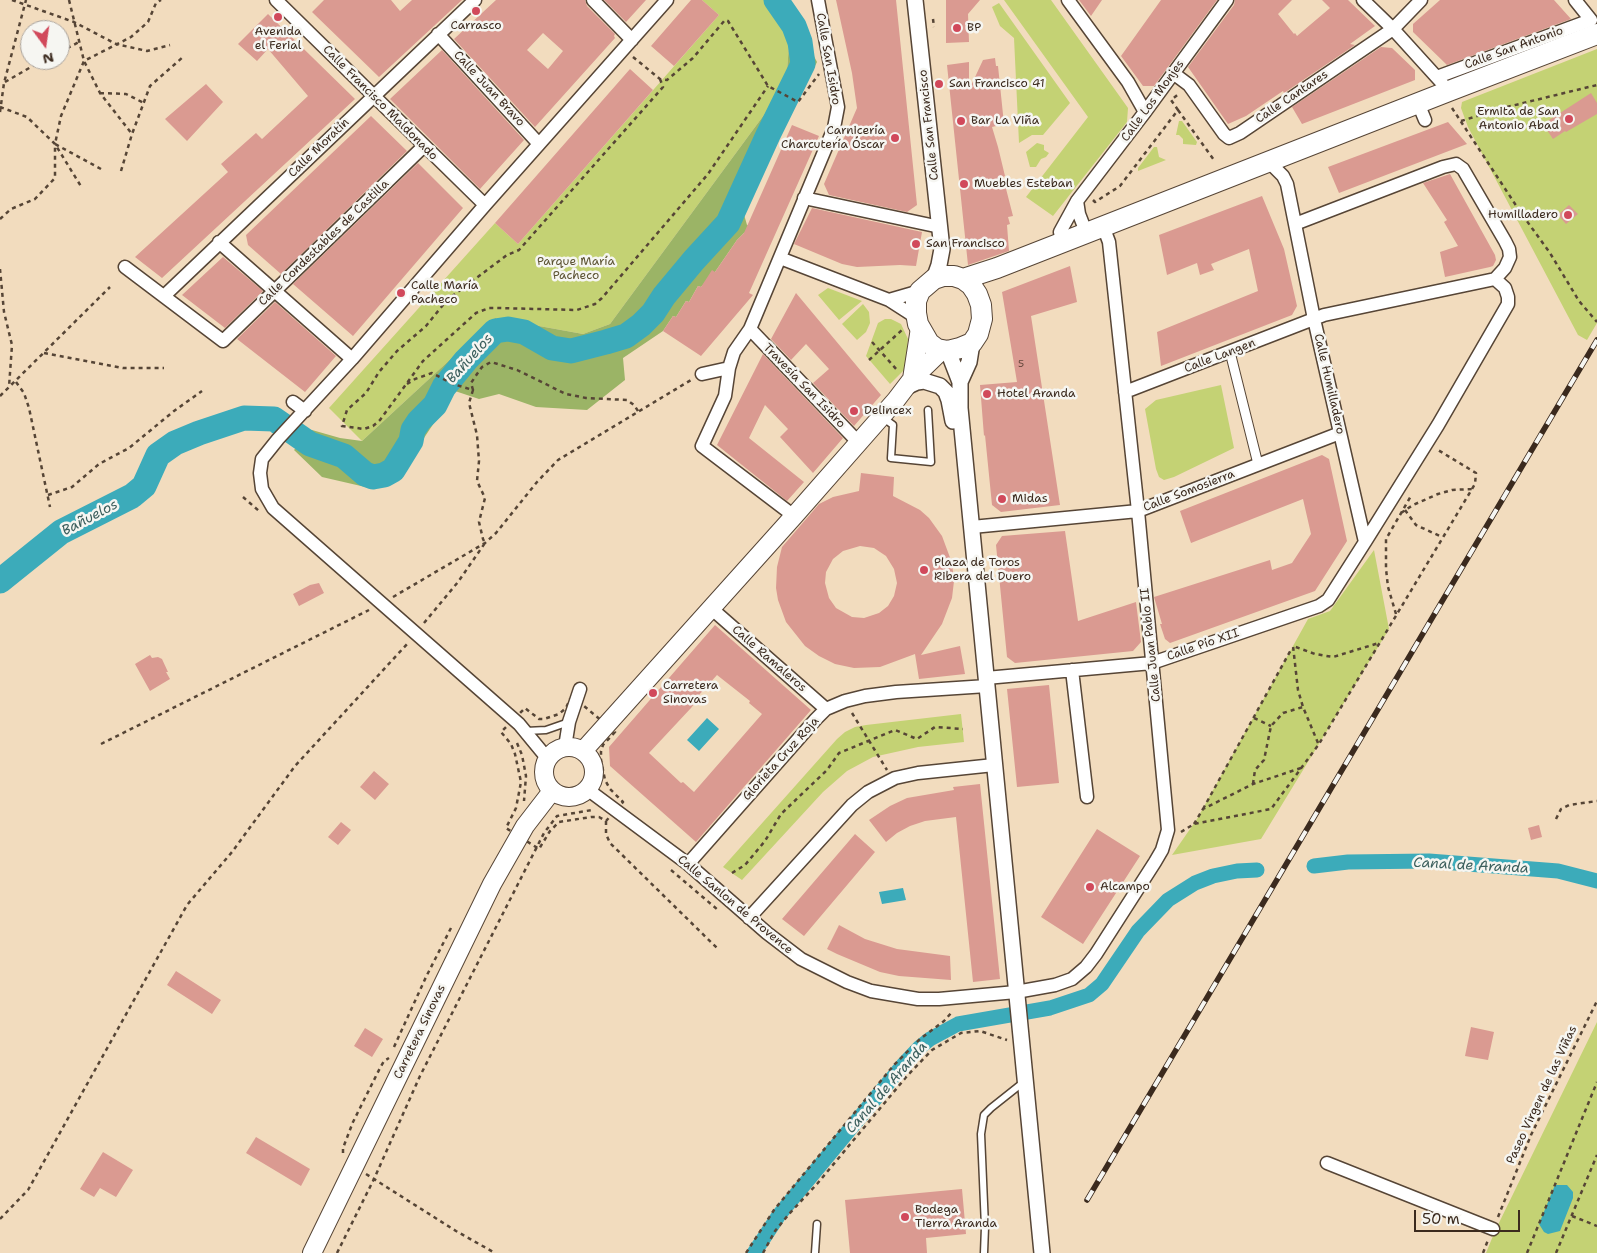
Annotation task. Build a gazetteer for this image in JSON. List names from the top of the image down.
{
  "streets": {
    "main road": ["Carretera Sinovas"],
    "street": [
      "Calle San Isidro",
      "Calle Juan Bravo",
      "Calle Cantares",
      "Calle Los Monjes",
      "Calle Francisco Maldonado",
      "Calle San Francisco",
      "Calle Moratín",
      "Calle Condestables de Castilla",
      "Calle Langen",
      "Calle Humilladero",
      "Travesía San Isidro",
      "Calle Somosierra",
      "Calle Juan Pablo II",
      "Calle Pío XII",
      "Calle Ramaleros",
      "Glorieta Cruz Roja",
      "Calle Sanlon de Provence"
    ],
    "path": ["Paseo Virgen de las Viñas"]
  },
  "crossings": [
    ["Calle San Isidro", "Travesía San Isidro"],
    ["Calle Juan Bravo", "Calle Moratín"],
    ["Calle Cantares", "Calle Los Monjes"],
    ["Calle Francisco Maldonado", "Calle Moratín"],
    ["Calle Francisco Maldonado", "Calle Condestables de Castilla"],
    ["Calle Moratín", "Calle Condestables de Castilla"],
    ["Calle Langen", "Calle Humilladero"],
    ["Calle Langen", "Calle Juan Pablo II"],
    ["Calle Humilladero", "Calle Somosierra"],
    ["Calle Humilladero", "Calle Pío XII"],
    ["Calle Somosierra", "Calle Juan Pablo II"],
    ["Calle Juan Pablo II", "Calle Pío XII"],
    ["Calle Juan Pablo II", "Calle Sanlon de Provence"],
    ["Calle Pío XII", "Glorieta Cruz Roja"],
    ["Calle Ramaleros", "Glorieta Cruz Roja"],
    ["Glorieta Cruz Roja", "Calle Sanlon de Provence"],
    ["Calle Sanlon de Provence", "Carretera Sinovas"]
  ],
  "water": ["Bañuelos", "Canal de Aranda"],
  "parks": ["Parque María Pacheco"],
  "places": [
    "Carrasco",
    "Avenida el Ferial",
    "BP",
    "San Francisco 41",
    "Ermita de San Antonio Abad",
    "Bar La Viña",
    "Carnicería Charcutería Óscar",
    "Muebles Esteban",
    "Humilladero",
    "San Francisco",
    "Calle María Pacheco",
    "Hotel Aranda",
    "Delincex",
    "Midas",
    "Plaza de Toros Ribera del Duero",
    "Carretera Sinovas",
    "Alcampo",
    "Bodega Tierra Aranda"
  ],
  "house_numbers": ["5"],
  "scale_bar": "50 m",
  "north": "bottom"
}
